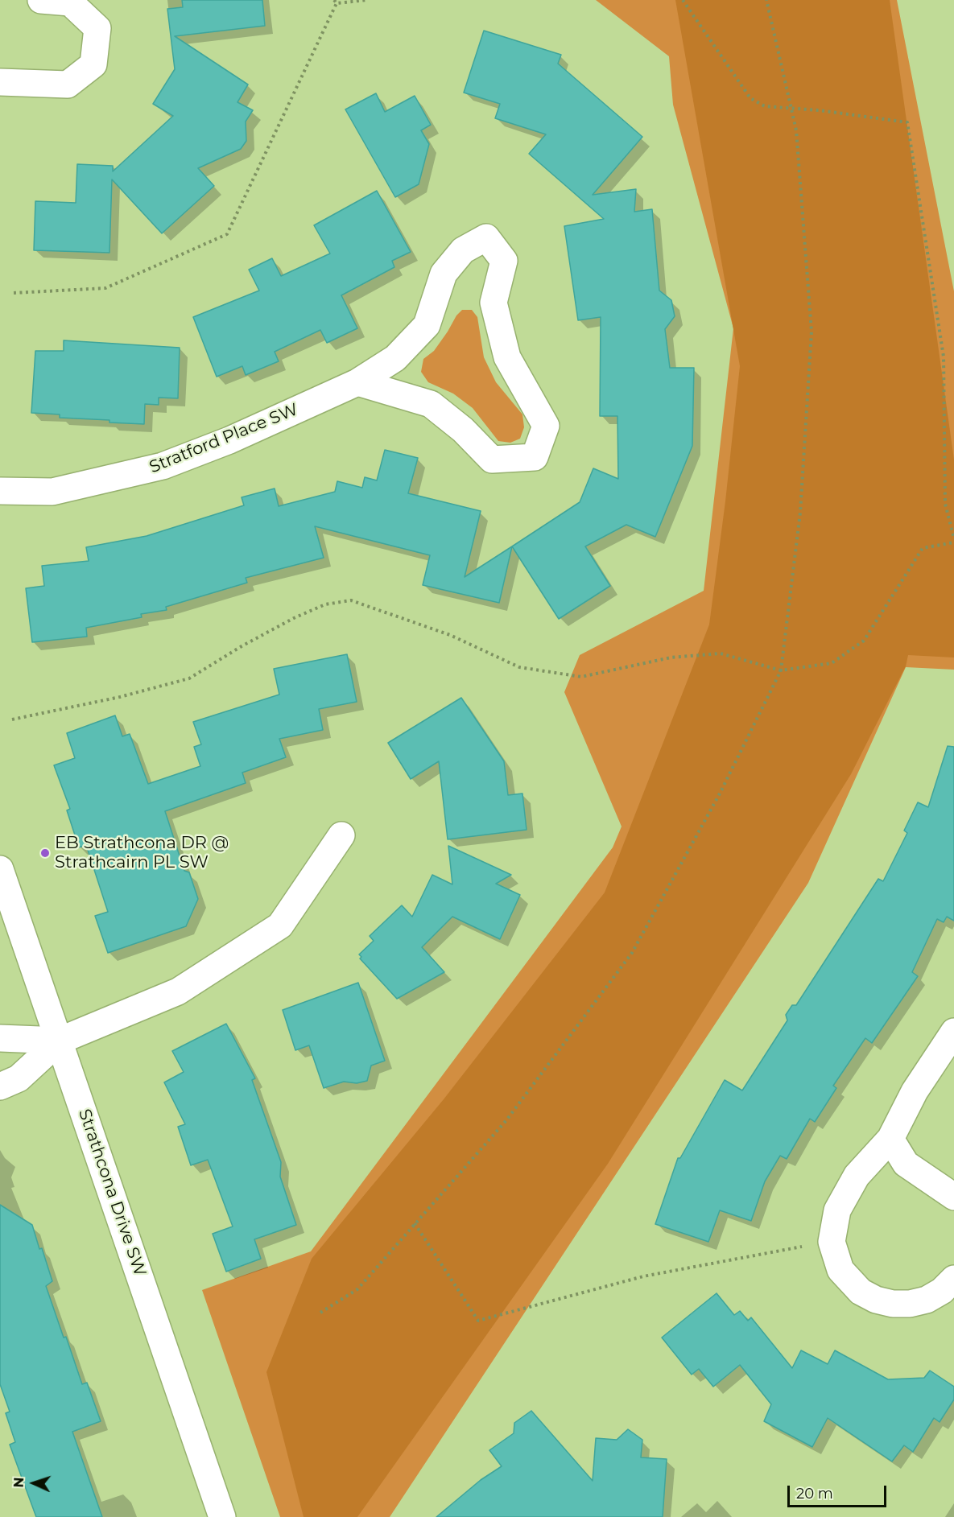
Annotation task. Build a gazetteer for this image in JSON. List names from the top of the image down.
{
  "streets": {
    "street": ["Stratford Place SW", "Strathcona Drive SW"]
  },
  "places": ["EB Strathcona DR @ Strathcairn PL SW"],
  "scale_bar": "20 m",
  "north": "left"
}
